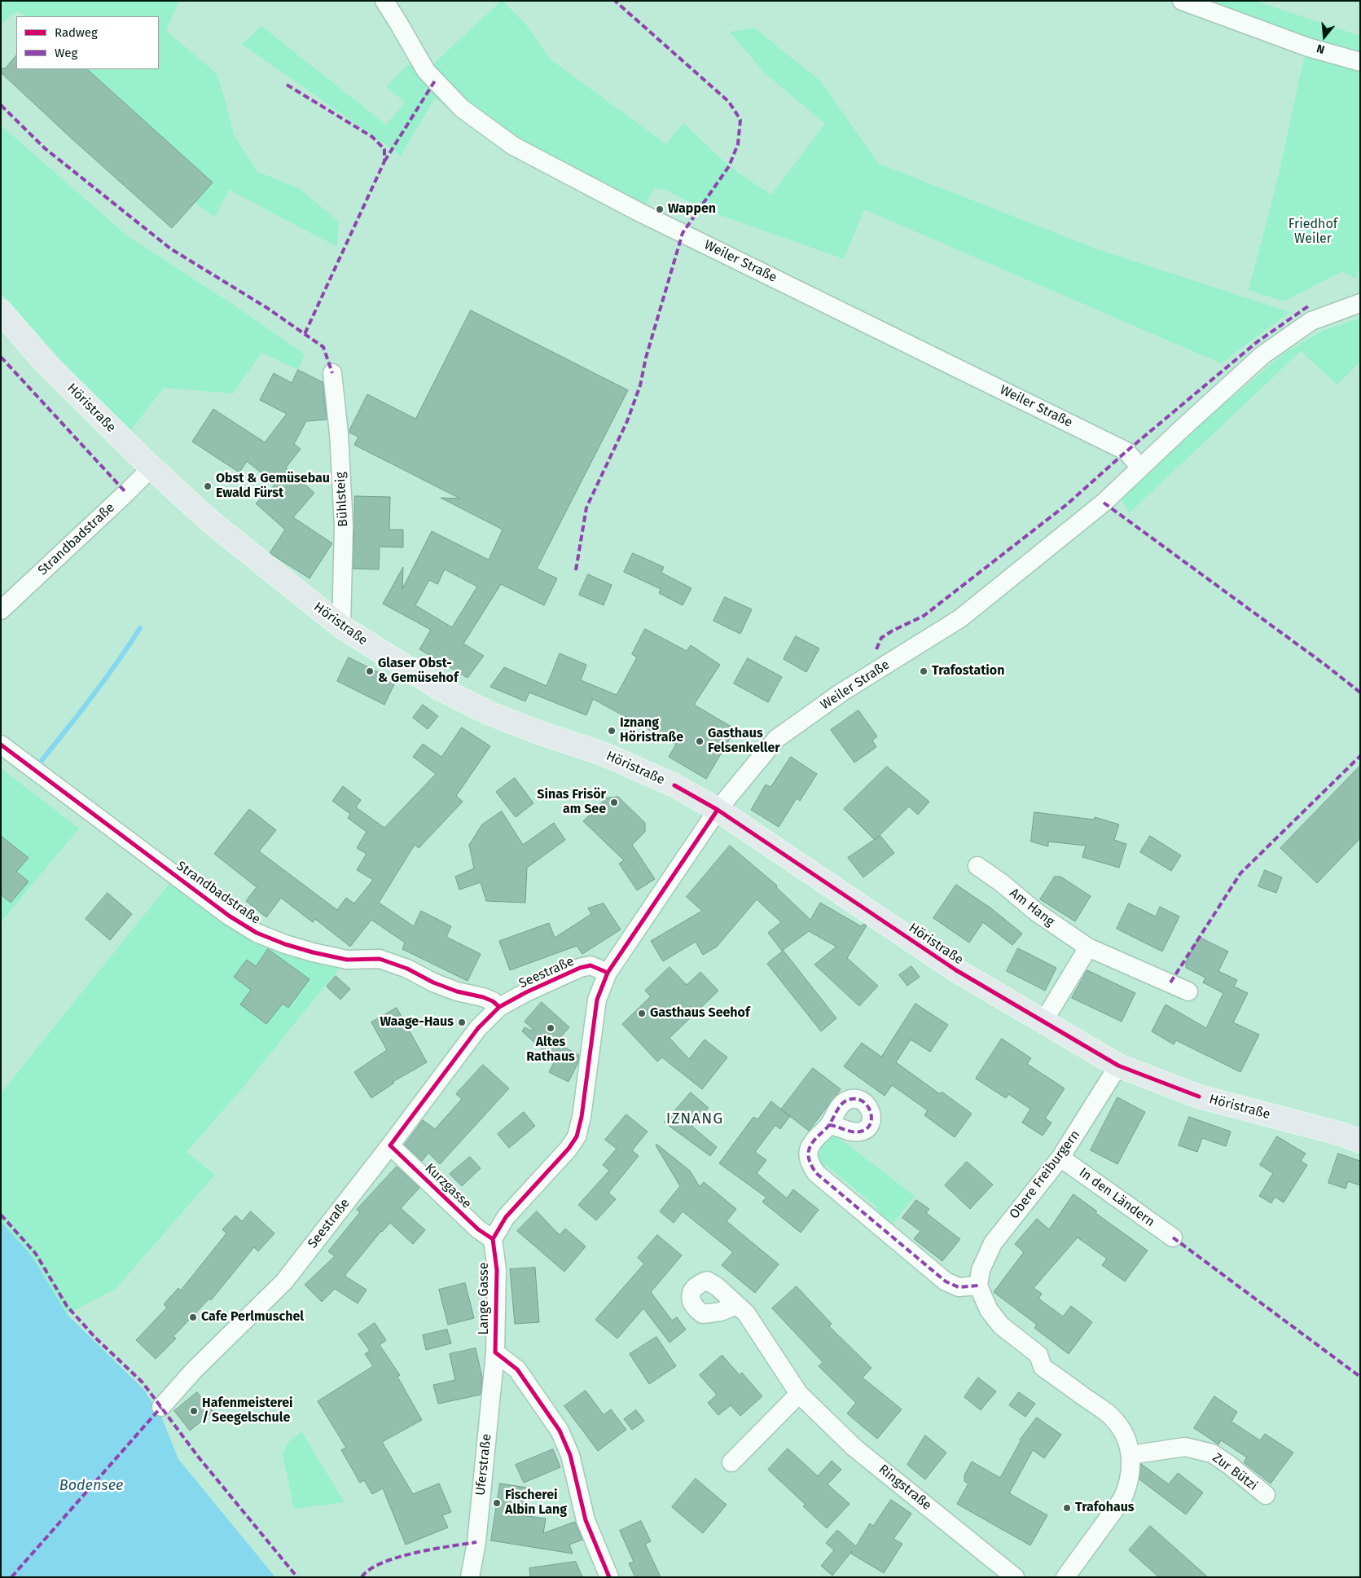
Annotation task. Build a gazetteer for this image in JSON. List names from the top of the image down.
{
  "streets": {
    "main road": ["Höristraße"],
    "street": [
      "Weiler Straße",
      "Bühlsteig",
      "Strandbadstraße",
      "Am Hang",
      "Seestraße",
      "Obere Freiburgern",
      "Kurzgasse",
      "In den Ländern",
      "Lange Gasse",
      "Uferstraße",
      "Zur Bützi",
      "Ringstraße"
    ]
  },
  "crossings": [
    ["Weiler Straße", "Höristraße"],
    ["Höristraße", "Bühlsteig"],
    ["Höristraße", "Strandbadstraße"],
    ["Höristraße", "Obere Freiburgern"],
    ["Strandbadstraße", "Seestraße"],
    ["Seestraße", "Kurzgasse"],
    ["Obere Freiburgern", "In den Ländern"],
    ["Kurzgasse", "Lange Gasse"],
    ["Lange Gasse", "Uferstraße"]
  ],
  "districts": ["IZNANG"],
  "water": ["Bodensee"],
  "parks": ["Friedhof Weiler"],
  "places": [
    "Wappen",
    "Obst & Gemüsebau Ewald Fürst",
    "Glaser Obst- & Gemüsehof",
    "Trafostation",
    "Iznang Höristraße",
    "Gasthaus Felsenkeller",
    "Sinas Frisör am See",
    "Gasthaus Seehof",
    "Waage-Haus",
    "Altes Rathaus",
    "Cafe Perlmuschel",
    "Hafenmeisterei / Seegelschule",
    "Fischerei Albin Lang",
    "Trafohaus"
  ],
  "legend": ["Radweg", "Weg"],
  "north": "bottom"
}
